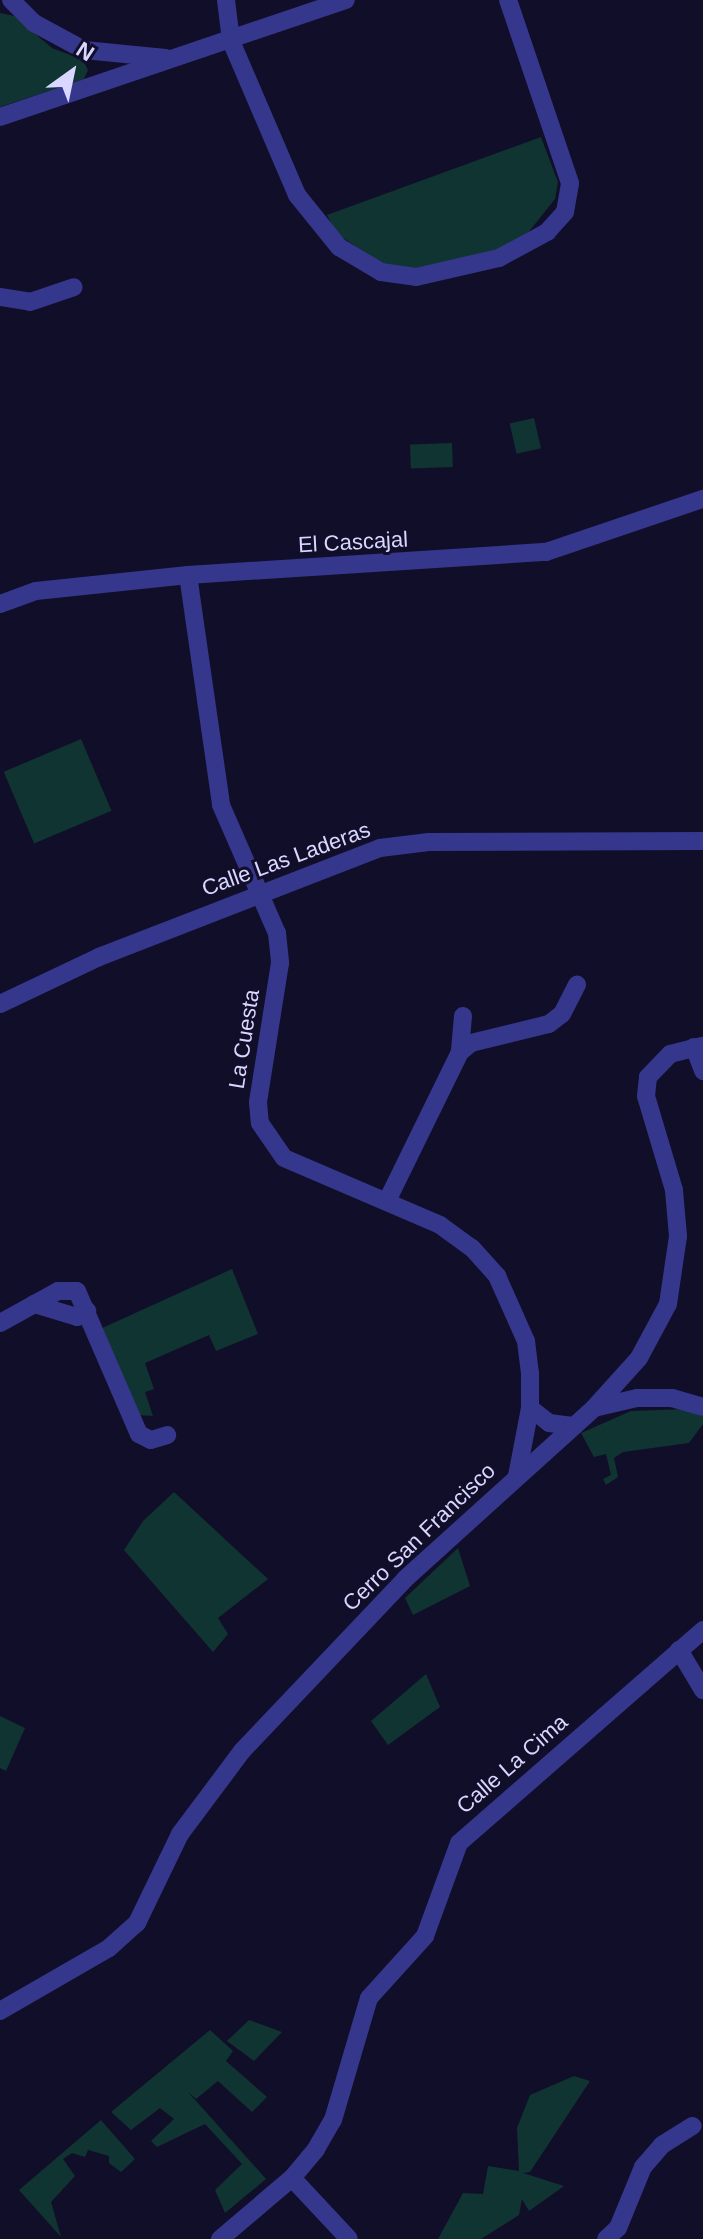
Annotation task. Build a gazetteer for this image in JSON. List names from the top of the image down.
{
  "streets": {
    "street": [
      "El Cascajal",
      "Calle Las Laderas",
      "La Cuesta",
      "Cerro San Francisco",
      "Calle La Cima"
    ]
  },
  "crossings": [
    ["El Cascajal", "La Cuesta"],
    ["Calle Las Laderas", "La Cuesta"],
    ["La Cuesta", "Cerro San Francisco"]
  ],
  "north": "top right"
}
